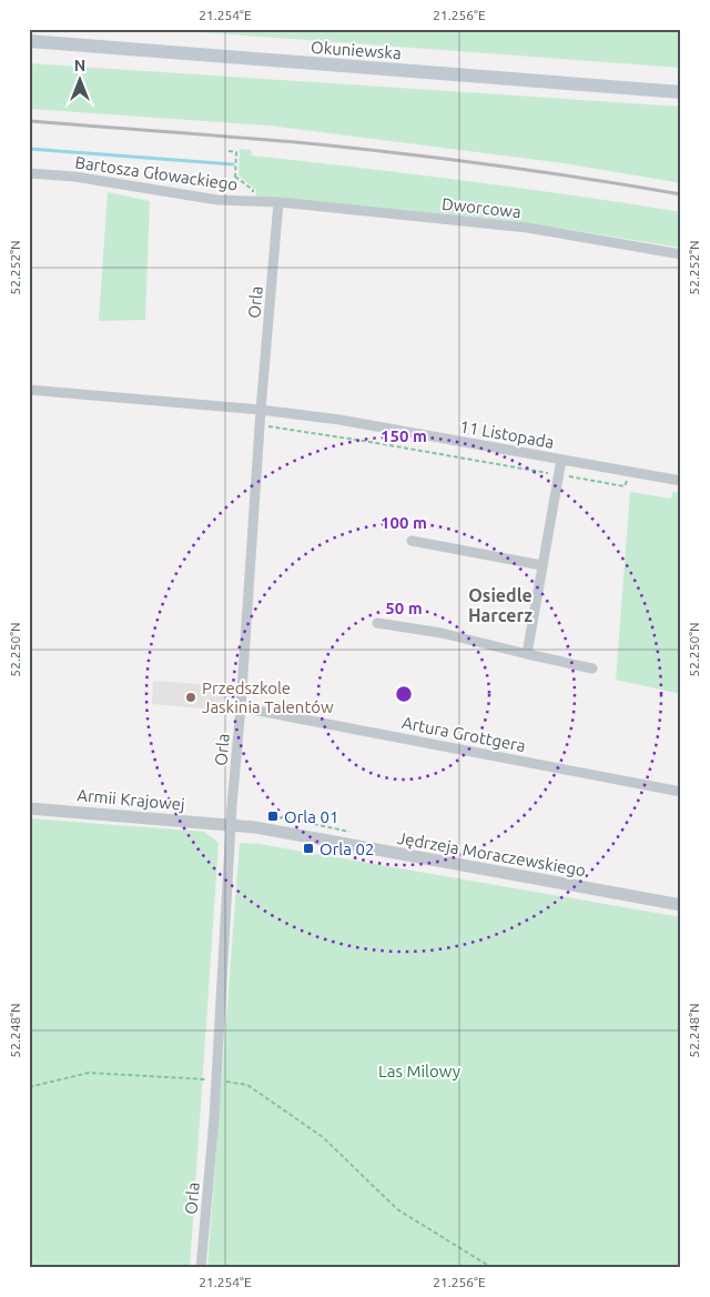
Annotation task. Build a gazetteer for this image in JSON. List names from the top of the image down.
{
  "streets": {
    "main road": ["Okuniewska"],
    "street": [
      "Bartosza Głowackiego",
      "Dworcowa",
      "Orla",
      "11 Listopada",
      "Artura Grottgera",
      "Armii Krajowej",
      "Jędrzeja Moraczewskiego"
    ]
  },
  "crossings": [
    ["Bartosza Głowackiego", "Dworcowa"],
    ["Bartosza Głowackiego", "Orla"],
    ["Dworcowa", "Orla"],
    ["Orla", "11 Listopada"],
    ["Orla", "Artura Grottgera"],
    ["Orla", "Armii Krajowej"],
    ["Orla", "Jędrzeja Moraczewskiego"],
    ["Armii Krajowej", "Jędrzeja Moraczewskiego"]
  ],
  "districts": ["Osiedle Harcerz"],
  "parks": ["Las Milowy"],
  "places": {
    "other": ["Przedszkole Jaskinia Talentów"],
    "transit": ["Orla 01", "Orla 02"]
  },
  "north": "top",
  "coordinates": [
    "21.254°E",
    "21.256°E",
    "52.252°N",
    "52.250°N",
    "52.248°N"
  ],
  "rings": ["150 m", "100 m", "50 m"]
}
